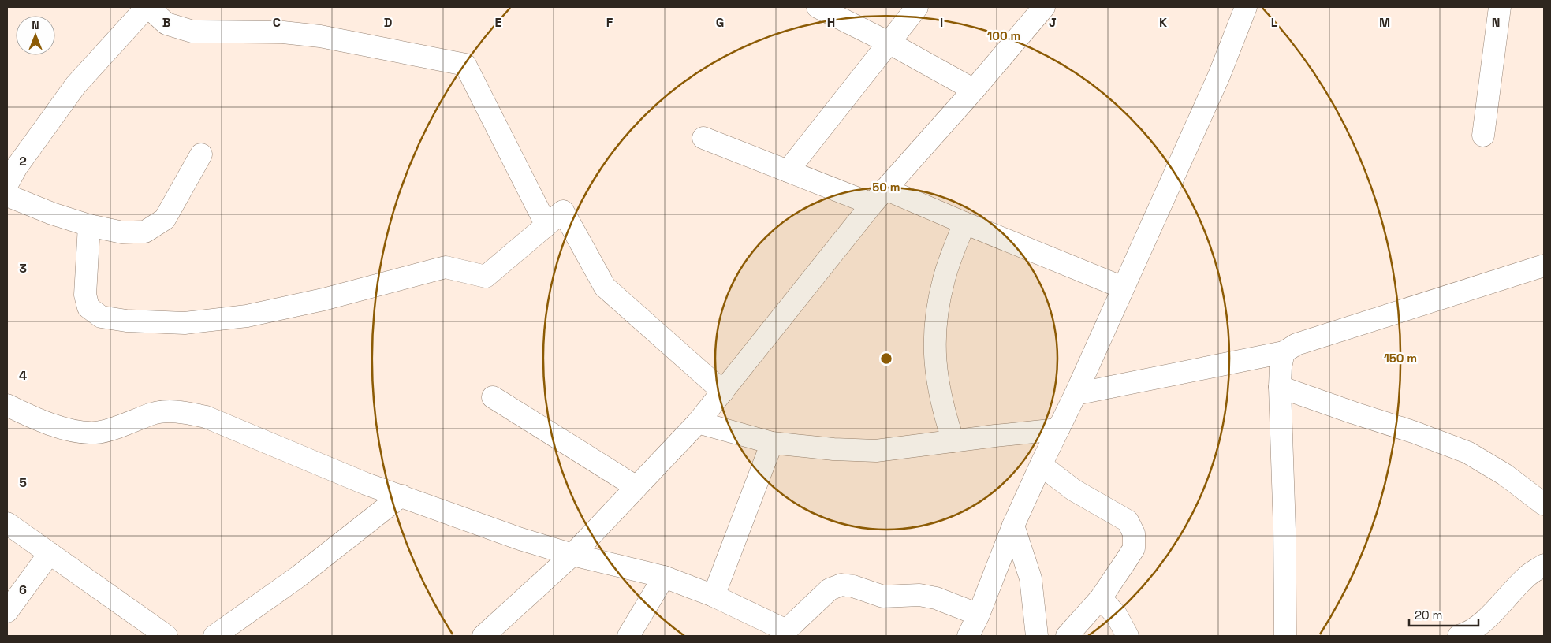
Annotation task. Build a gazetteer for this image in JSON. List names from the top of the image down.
{
  "scale_bar": "20 m",
  "north": "top",
  "grid": {
    "columns": [
      "B",
      "C",
      "D",
      "E",
      "F",
      "G",
      "H",
      "I",
      "J",
      "K",
      "L",
      "M",
      "N"
    ],
    "rows": [
      "2",
      "3",
      "4",
      "5",
      "6"
    ]
  },
  "rings": ["100 m", "50 m", "150 m"]
}
